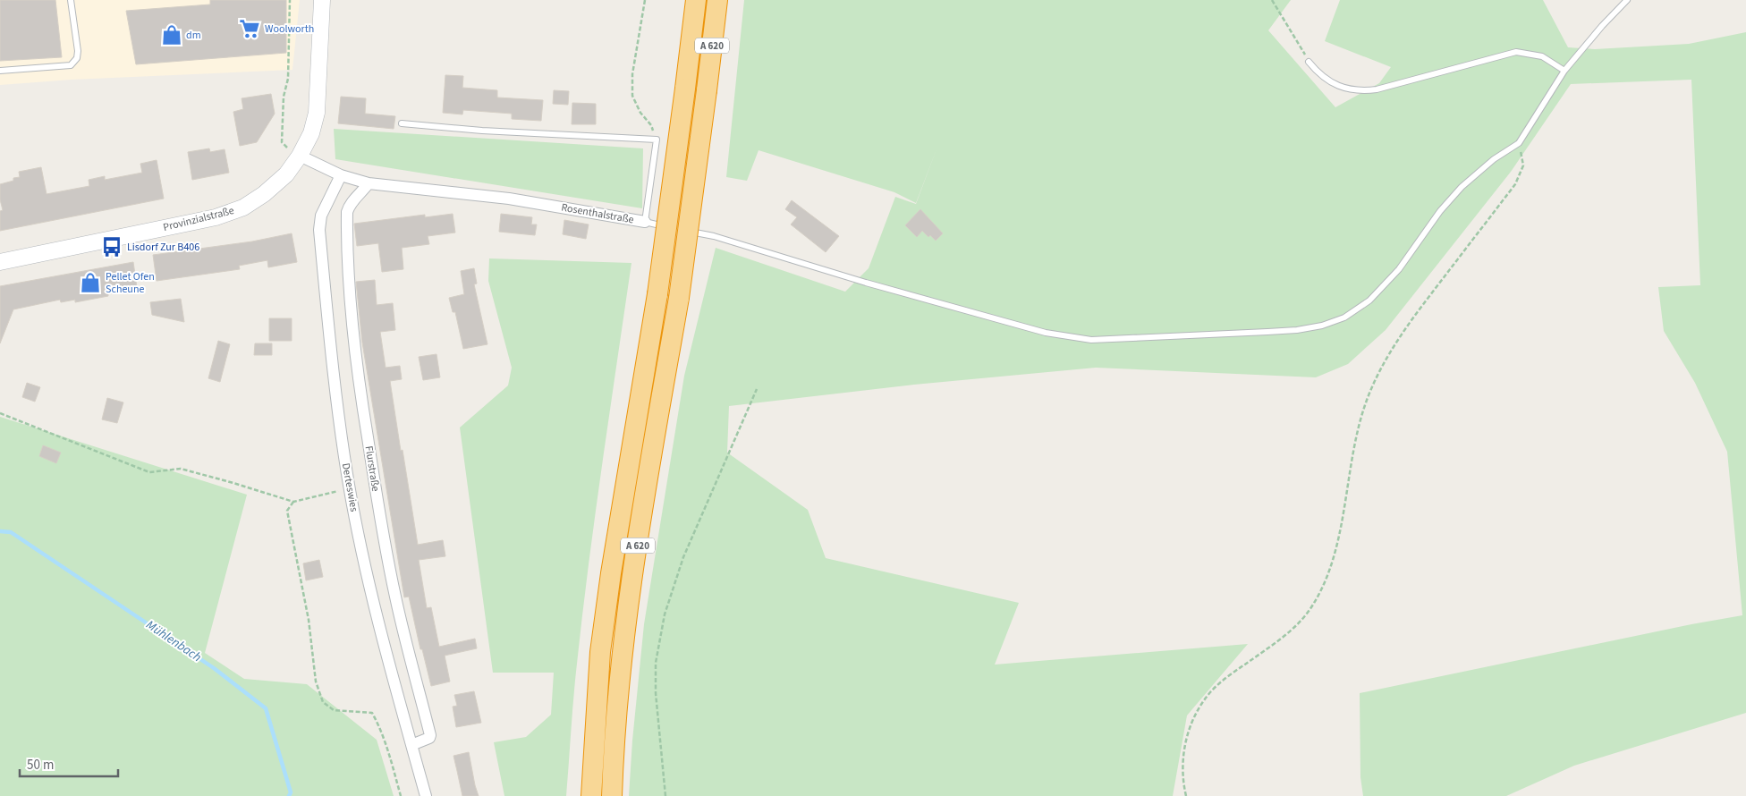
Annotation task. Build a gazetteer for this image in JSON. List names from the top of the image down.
{
  "streets": {
    "highway": ["A 620"],
    "main road": ["Provinzialstraße"],
    "street": ["Rosenthalstraße", "Flurstraße", "Derteswies"]
  },
  "crossings": [
    ["Rosenthalstraße", "Provinzialstraße"],
    ["Rosenthalstraße", "Flurstraße"],
    ["Rosenthalstraße", "Derteswies"],
    ["Flurstraße", "Derteswies"]
  ],
  "water": ["Mühlenbach"],
  "places": {
    "supermarket": ["Woolworth"],
    "shop": ["dm", "Pellet Ofen Scheune"],
    "bus stop": ["Lisdorf Zur B406"]
  },
  "scale_bar": "50 m"
}
